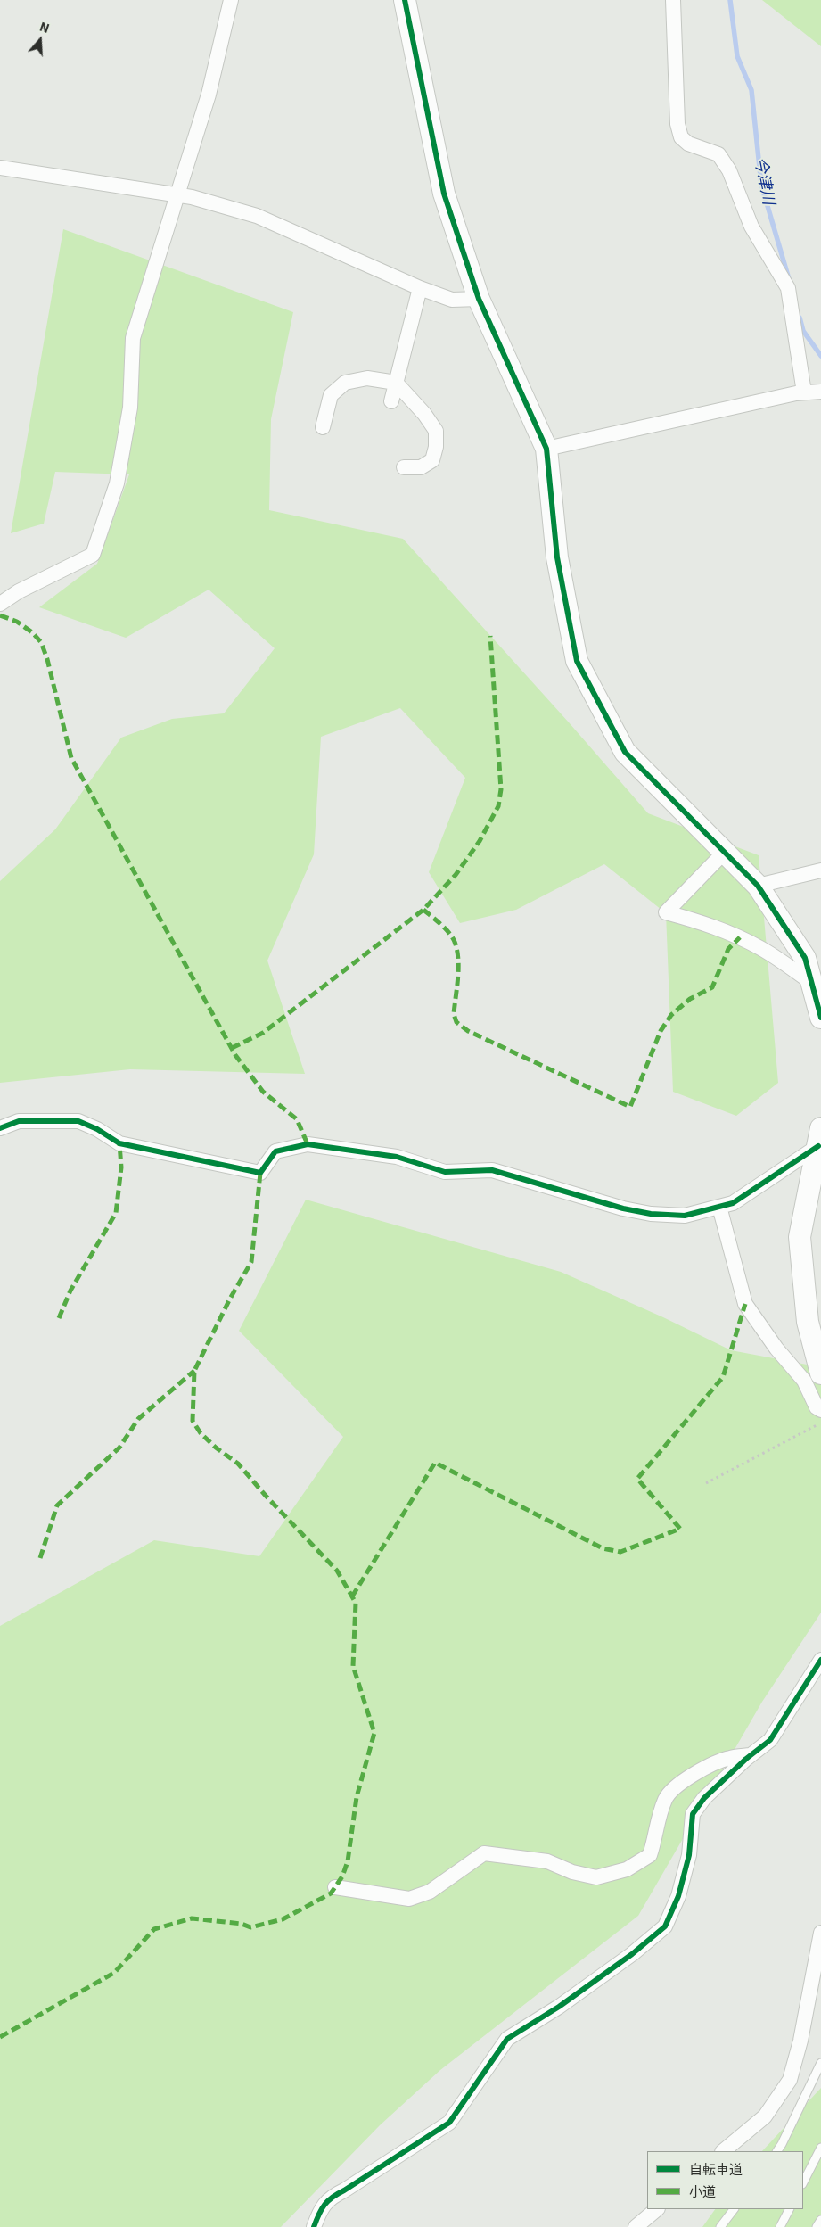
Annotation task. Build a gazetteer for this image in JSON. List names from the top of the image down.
{
  "water": ["今津川"],
  "legend": ["自転車道", "小道"],
  "north": "top"
}
